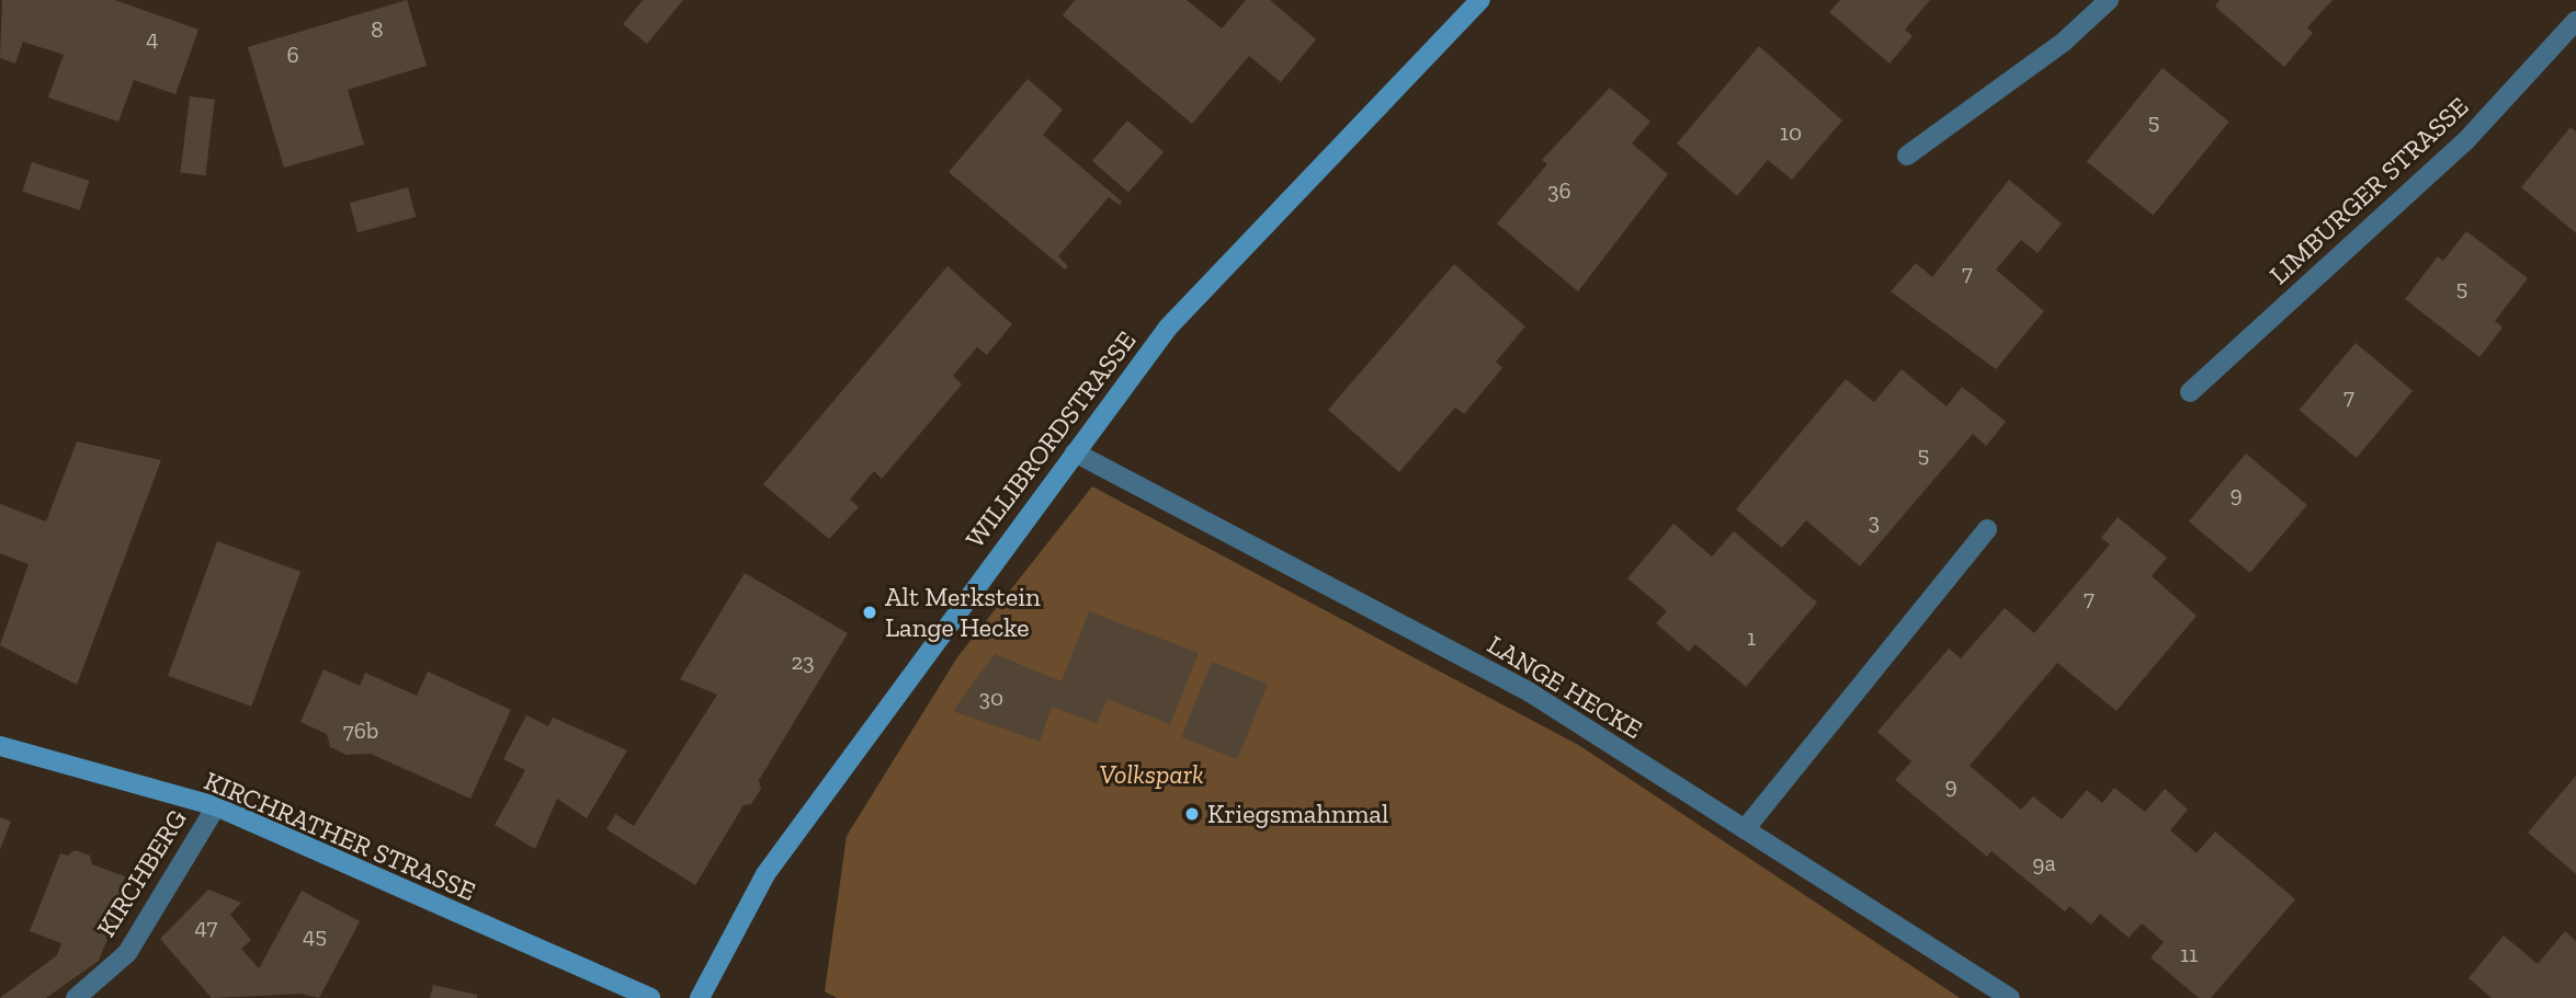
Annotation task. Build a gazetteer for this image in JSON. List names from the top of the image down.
{
  "streets": {
    "main road": ["WILLIBRORDSTRASSE", "KIRCHRATHER STRASSE"],
    "street": ["LIMBURGER STRASSE", "LANGE HECKE", "KIRCHBERG"]
  },
  "crossings": [
    ["WILLIBRORDSTRASSE", "LANGE HECKE"],
    ["KIRCHRATHER STRASSE", "KIRCHBERG"]
  ],
  "parks": ["Volkspark"],
  "places": ["Alt Merkstein Lange Hecke", "Kriegsmahnmal"],
  "house_numbers": [
    "8",
    "4",
    "6",
    "5",
    "10",
    "36",
    "7",
    "5",
    "7",
    "5",
    "9",
    "3",
    "7",
    "1",
    "23",
    "30",
    "76b",
    "9",
    "9a",
    "47",
    "45",
    "11"
  ]
}
